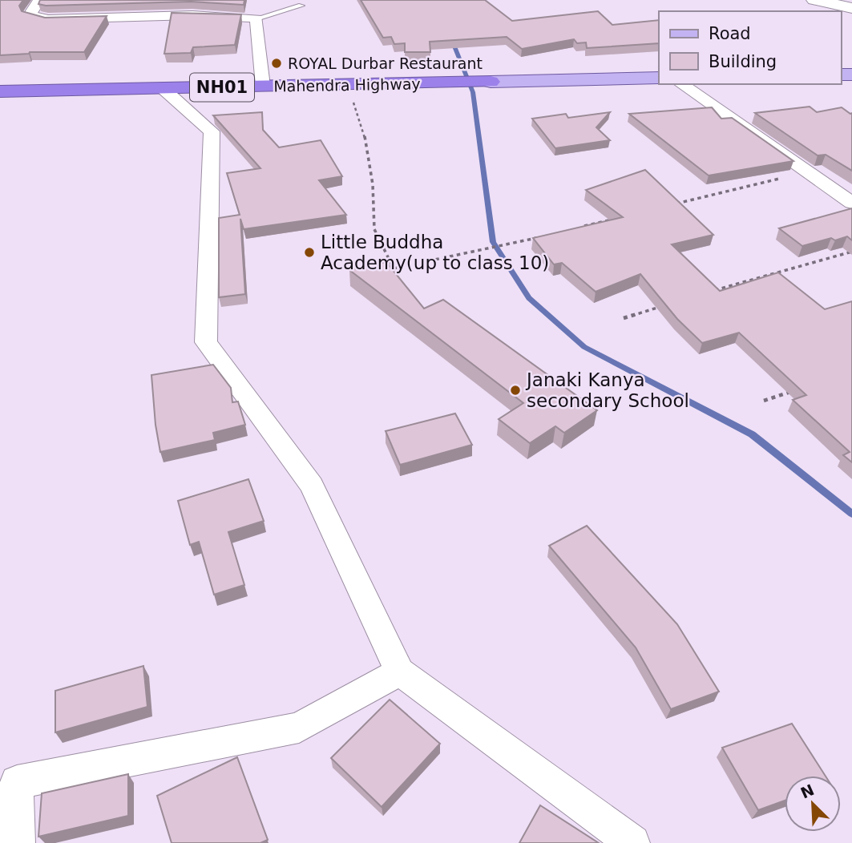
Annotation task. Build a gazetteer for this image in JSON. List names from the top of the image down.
{
  "streets": {
    "highway": ["Mahendra Highway", "NH01"]
  },
  "places": ["ROYAL Durbar Restaurant", "Little Buddha Academy(up to class 10)", "Janaki Kanya secondary School"],
  "legend": ["Road", "Building"],
  "north": "top left"
}
